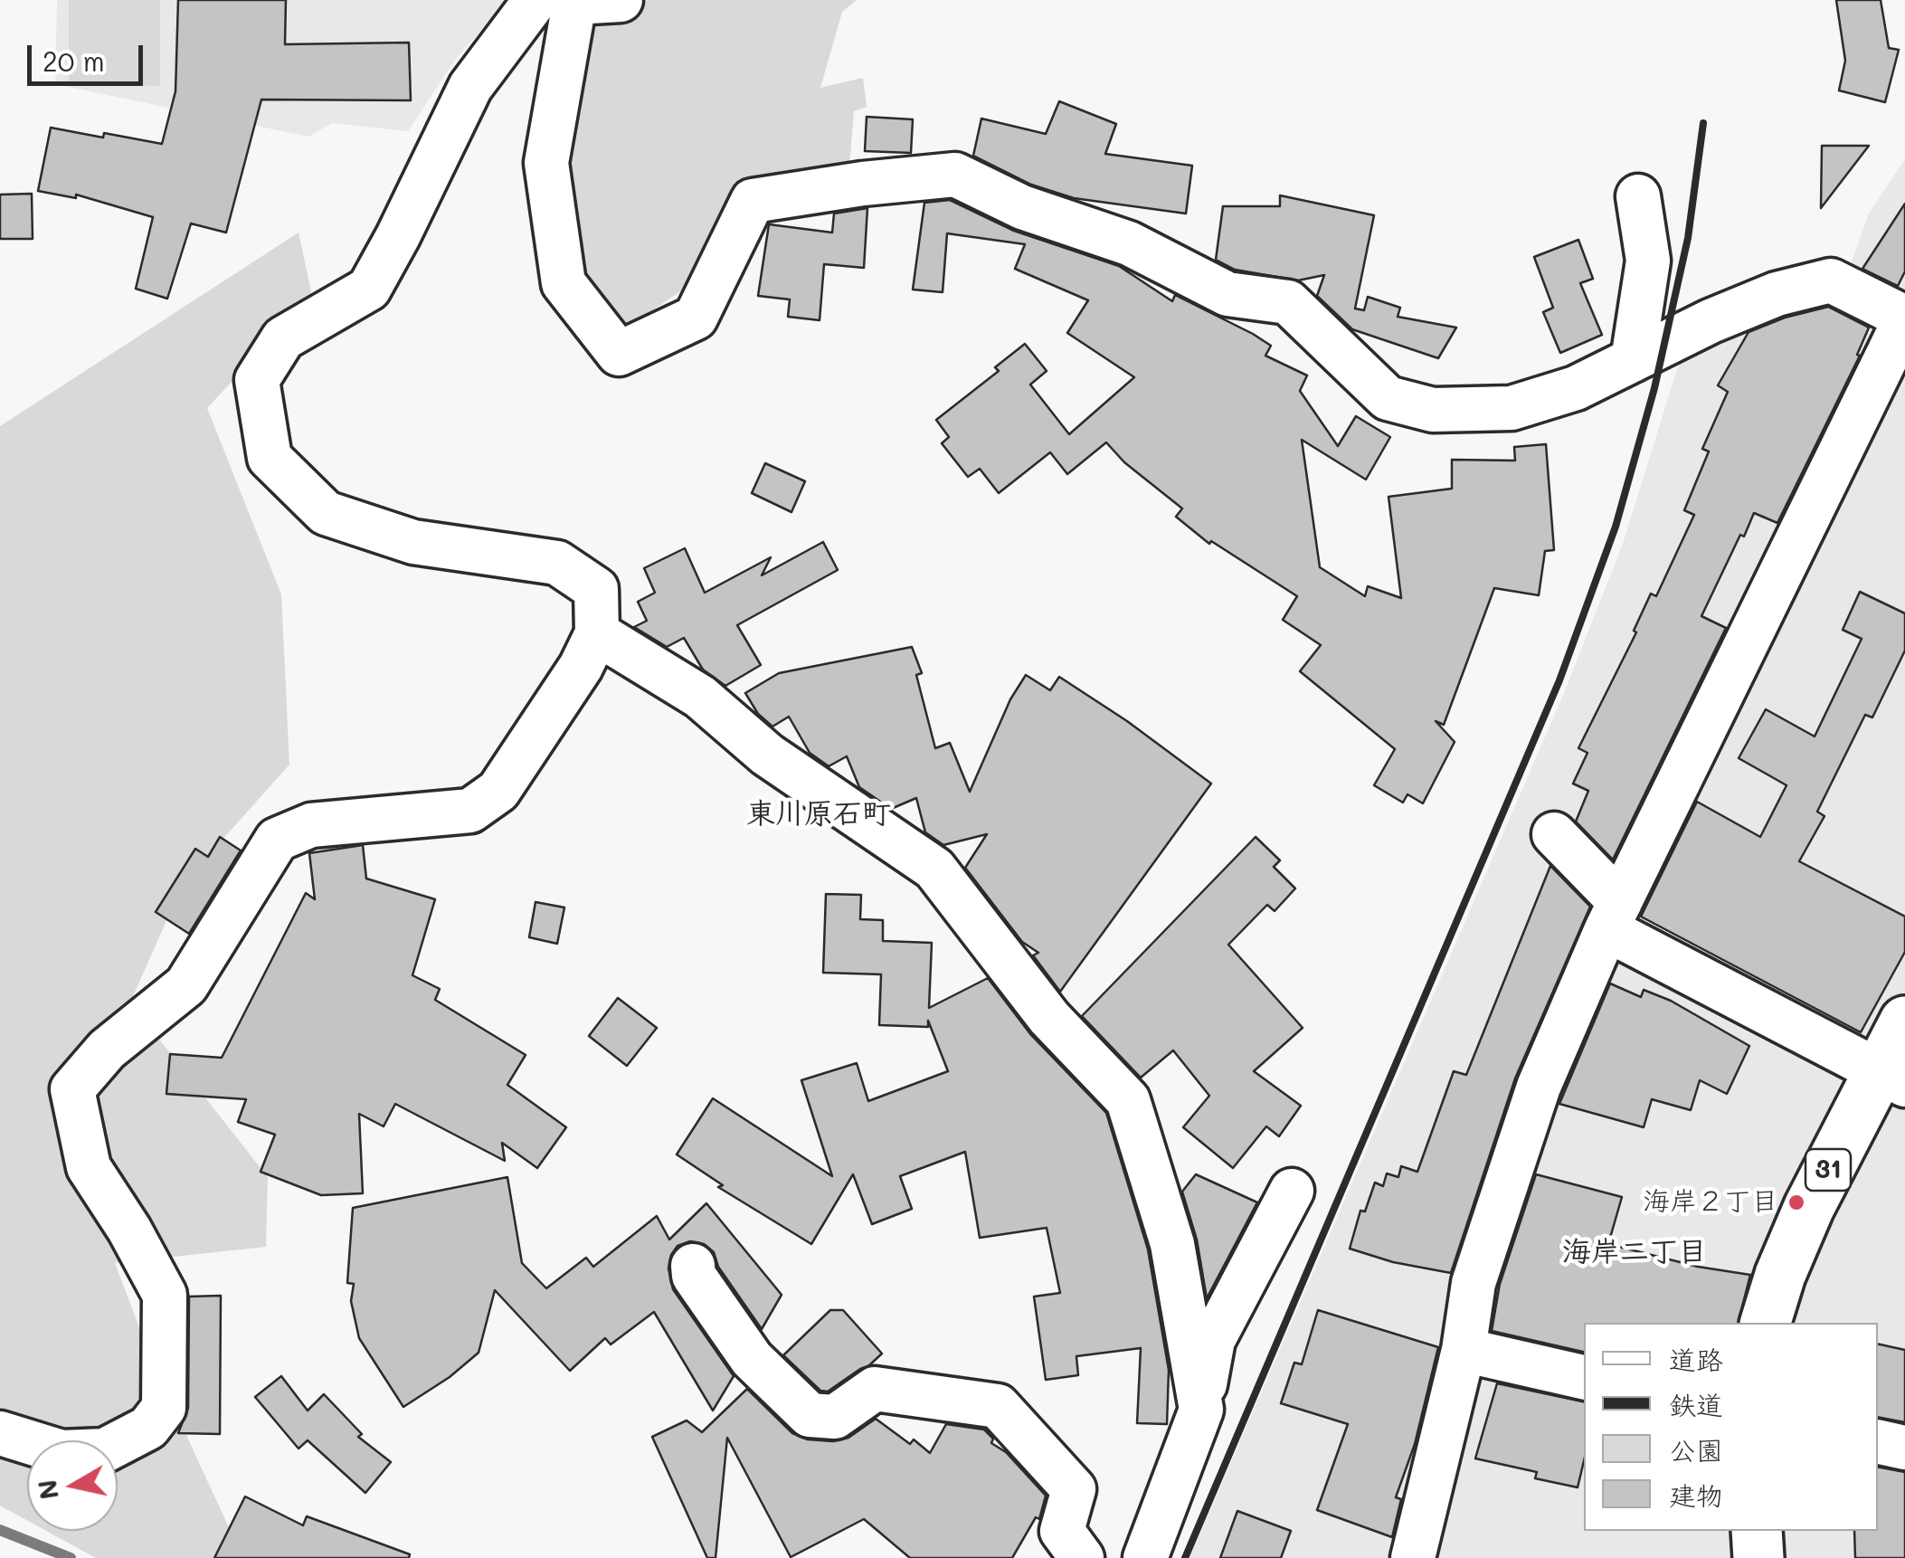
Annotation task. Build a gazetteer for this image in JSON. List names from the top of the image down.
{
  "streets": {
    "highway": ["31"]
  },
  "districts": ["東川原石町", "海岸二丁目"],
  "places": ["海岸２丁目"],
  "legend": [
    "道路",
    "鉄道",
    "公園",
    "建物"
  ],
  "scale_bar": "20 m",
  "north": "left"
}
